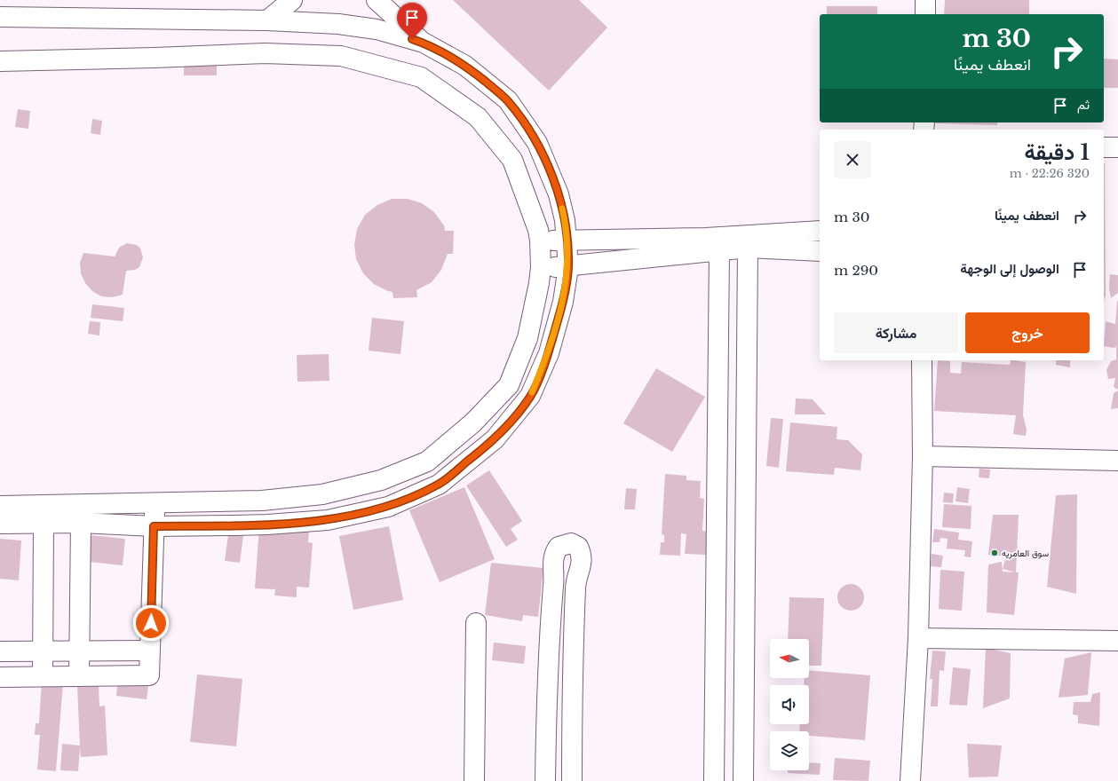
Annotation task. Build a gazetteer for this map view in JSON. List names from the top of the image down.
{
  "places": ["سوق العامريه"],
  "north": "left",
  "page": {
    "turn": ["30 m", "انعطف يمينًا"],
    "then": "ثم",
    "heading": ["1 دقيقة", "320 m · 22:26"],
    "list": [
      {
        "name": "انعطف يمينًا",
        "value": "30 m"
      },
      {
        "name": "الوصول إلى الوجهة",
        "value": "290 m"
      }
    ],
    "buttons": ["خروج", "مشاركة"]
  }
}
